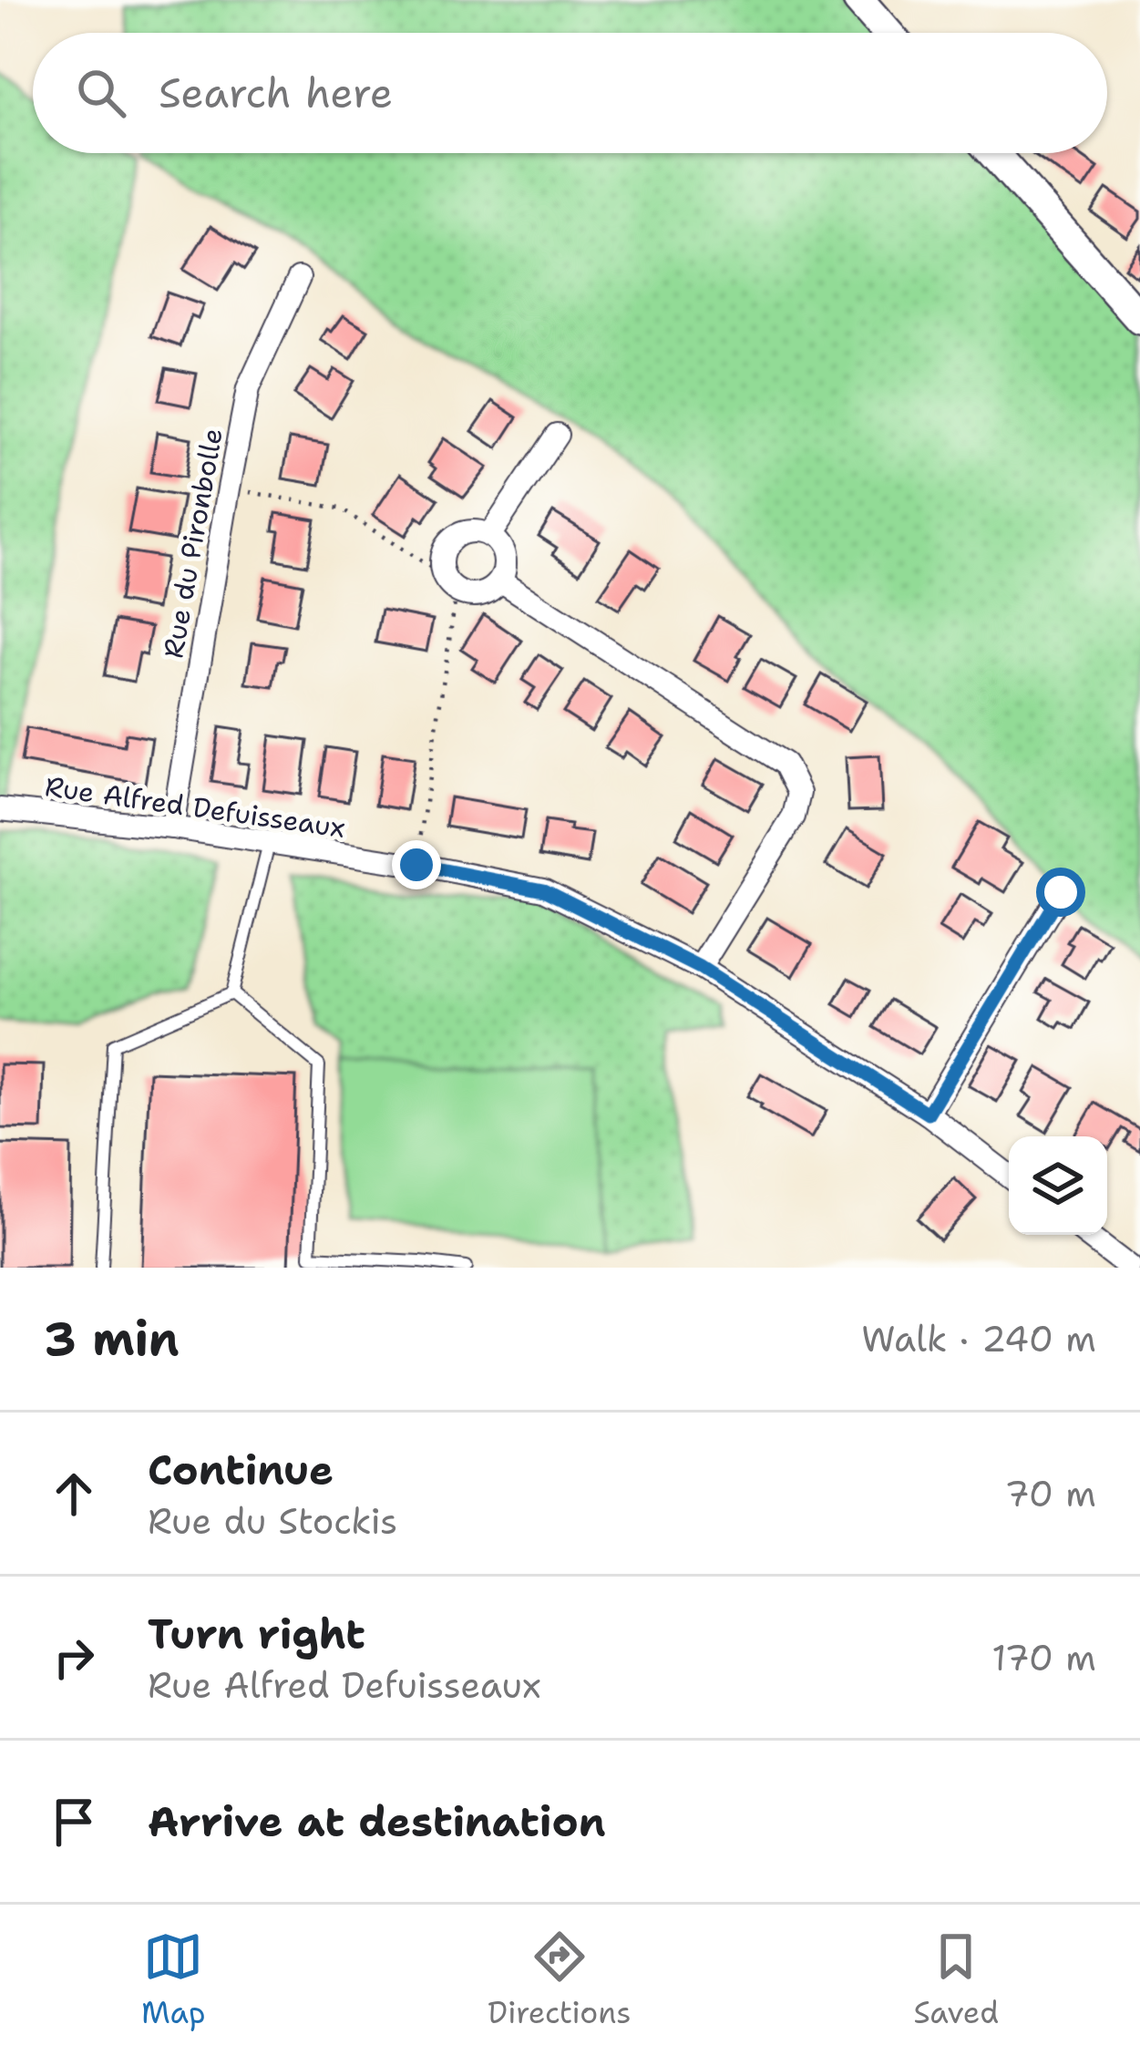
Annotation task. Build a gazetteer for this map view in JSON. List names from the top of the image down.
{
  "streets": {
    "street": ["Rue du Pironbolle", "Rue Alfred Defuisseaux"]
  },
  "crossings": [
    ["Rue du Pironbolle", "Rue Alfred Defuisseaux"]
  ],
  "page": {
    "search": "Search here",
    "heading": ["3 min", "Walk · 240 m"],
    "list": [
      ["Continue", "Rue du Stockis", "70 m"],
      ["Turn right", "Rue Alfred Defuisseaux", "170 m"],
      "Arrive at destination"
    ],
    "nav": ["Map", "Directions", "Saved"]
  }
}
